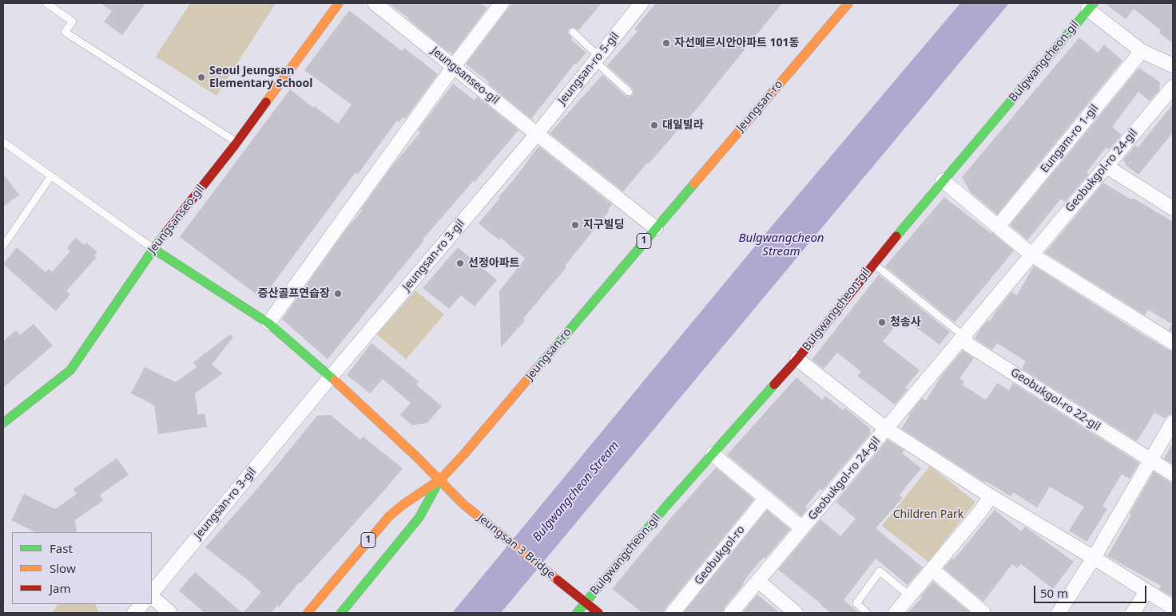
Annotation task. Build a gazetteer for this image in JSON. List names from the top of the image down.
{
  "streets": {
    "street": [
      "Bulgwangcheon-gil",
      "Jeungsan-ro 5-gil",
      "Jeungsanseo-gil",
      "Jeungsan-ro",
      "Eungam-ro 1-gil",
      "Geobukgol-ro 24-gil",
      "1",
      "Jeungsan-ro 3-gil",
      "Geobukgol-ro 22-gil",
      "Jeungsan 3 Bridge",
      "Geobukgol-ro"
    ]
  },
  "crossings": [
    ["Bulgwangcheon-gil", "Geobukgol-ro 24-gil"],
    ["Bulgwangcheon-gil", "Jeungsan 3 Bridge"],
    ["Jeungsan-ro 5-gil", "Jeungsanseo-gil"],
    ["Jeungsan-ro 5-gil", "Jeungsan-ro 3-gil"],
    ["Jeungsanseo-gil", "Jeungsan-ro 3-gil"],
    ["Jeungsan-ro", "Jeungsan 3 Bridge"],
    ["Geobukgol-ro 24-gil", "Geobukgol-ro 22-gil"],
    ["Geobukgol-ro 24-gil", "Geobukgol-ro"]
  ],
  "water": ["Bulgwangcheon Stream"],
  "parks": ["Children Park"],
  "places": [
    "자선메르시안아파트 101동",
    "Seoul Jeungsan Elementary School",
    "대일빌라",
    "지구빌딩",
    "선정아파트",
    "증산골프연습장",
    "청송사"
  ],
  "legend": ["Fast", "Slow", "Jam"],
  "scale_bar": "50 m"
}
